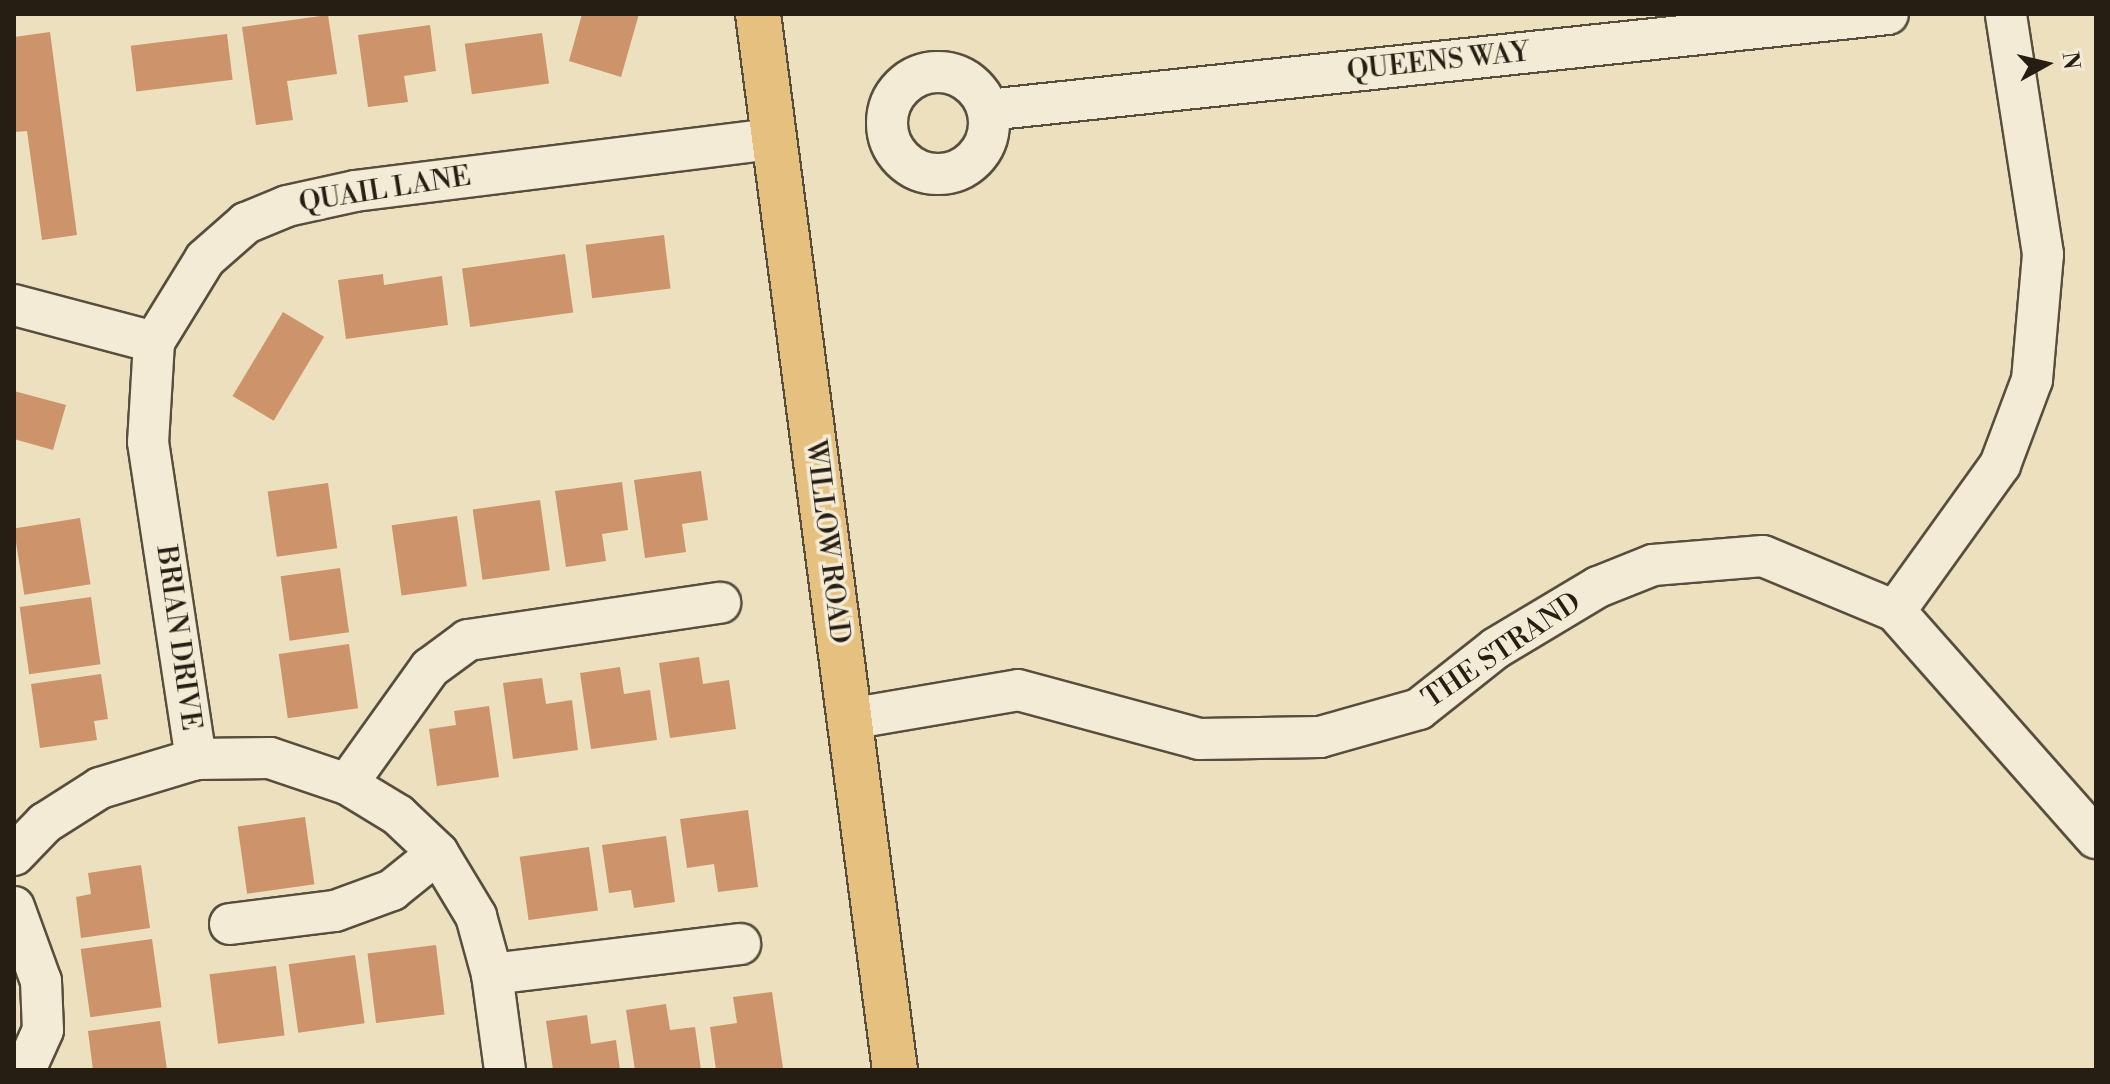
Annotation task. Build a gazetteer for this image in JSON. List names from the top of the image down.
{
  "streets": {
    "main road": ["WILLOW ROAD"],
    "street": [
      "QUEENS WAY",
      "QUAIL LANE",
      "BRIAN DRIVE",
      "THE STRAND"
    ]
  },
  "crossings": [
    ["QUAIL LANE", "WILLOW ROAD"],
    ["QUAIL LANE", "BRIAN DRIVE"],
    ["WILLOW ROAD", "THE STRAND"]
  ],
  "north": "right"
}
